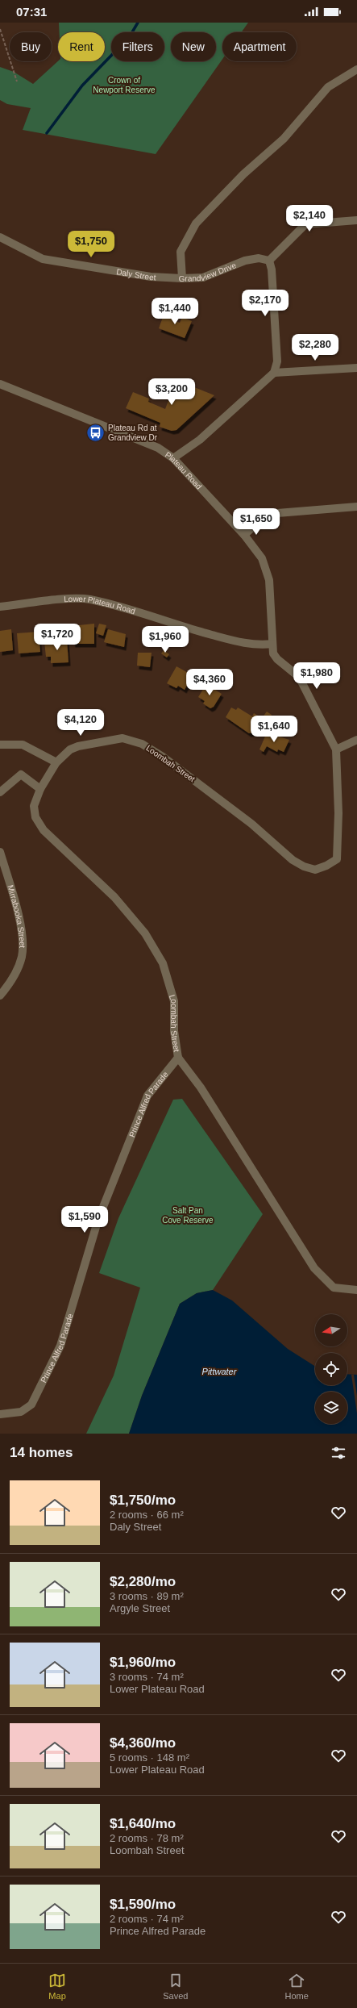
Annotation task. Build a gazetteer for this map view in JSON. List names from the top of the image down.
{
  "streets": {
    "street": [
      "Grandview Drive",
      "Daly Street",
      "Plateau Road",
      "Lower Plateau Road",
      "Loombah Street",
      "Mirrabooka Street",
      "Prince Alfred Parade"
    ]
  },
  "crossings": [
    ["Grandview Drive", "Daly Street"],
    ["Plateau Road", "Lower Plateau Road"],
    ["Plateau Road", "Loombah Street"],
    ["Lower Plateau Road", "Loombah Street"],
    ["Loombah Street", "Prince Alfred Parade"]
  ],
  "water": ["Pittwater"],
  "parks": ["Crown of Newport Reserve", "Salt Pan Cove Reserve"],
  "places": {
    "bus stop": ["Plateau Rd at Grandview Dr"]
  },
  "north": "left",
  "page": {
    "status": "07:31",
    "chip": [
      "Buy",
      "Rent",
      "Filters",
      "New",
      "Apartment"
    ],
    "price": [
      "$2,140",
      "$1,750",
      "$2,170",
      "$1,440",
      "$2,280",
      "$3,200",
      "$1,650",
      "$1,720",
      "$1,960",
      "$1,980",
      "$4,360",
      "$4,120",
      "$1,640",
      "$1,590"
    ],
    "heading": "14 homes",
    "list": [
      {
        "name": "$1,750/mo",
        "note": "2 rooms · 66 m² · Daly Street"
      },
      {
        "name": "$2,280/mo",
        "note": "3 rooms · 89 m² · Argyle Street"
      },
      {
        "name": "$1,960/mo",
        "note": "3 rooms · 74 m² · Lower Plateau Road"
      },
      {
        "name": "$4,360/mo",
        "note": "5 rooms · 148 m² · Lower Plateau Road"
      },
      {
        "name": "$1,640/mo",
        "note": "2 rooms · 78 m² · Loombah Street"
      },
      {
        "name": "$1,590/mo",
        "note": "2 rooms · 74 m² · Prince Alfred Parade"
      }
    ],
    "tabs": ["Map", "Saved", "Home"]
  }
}
